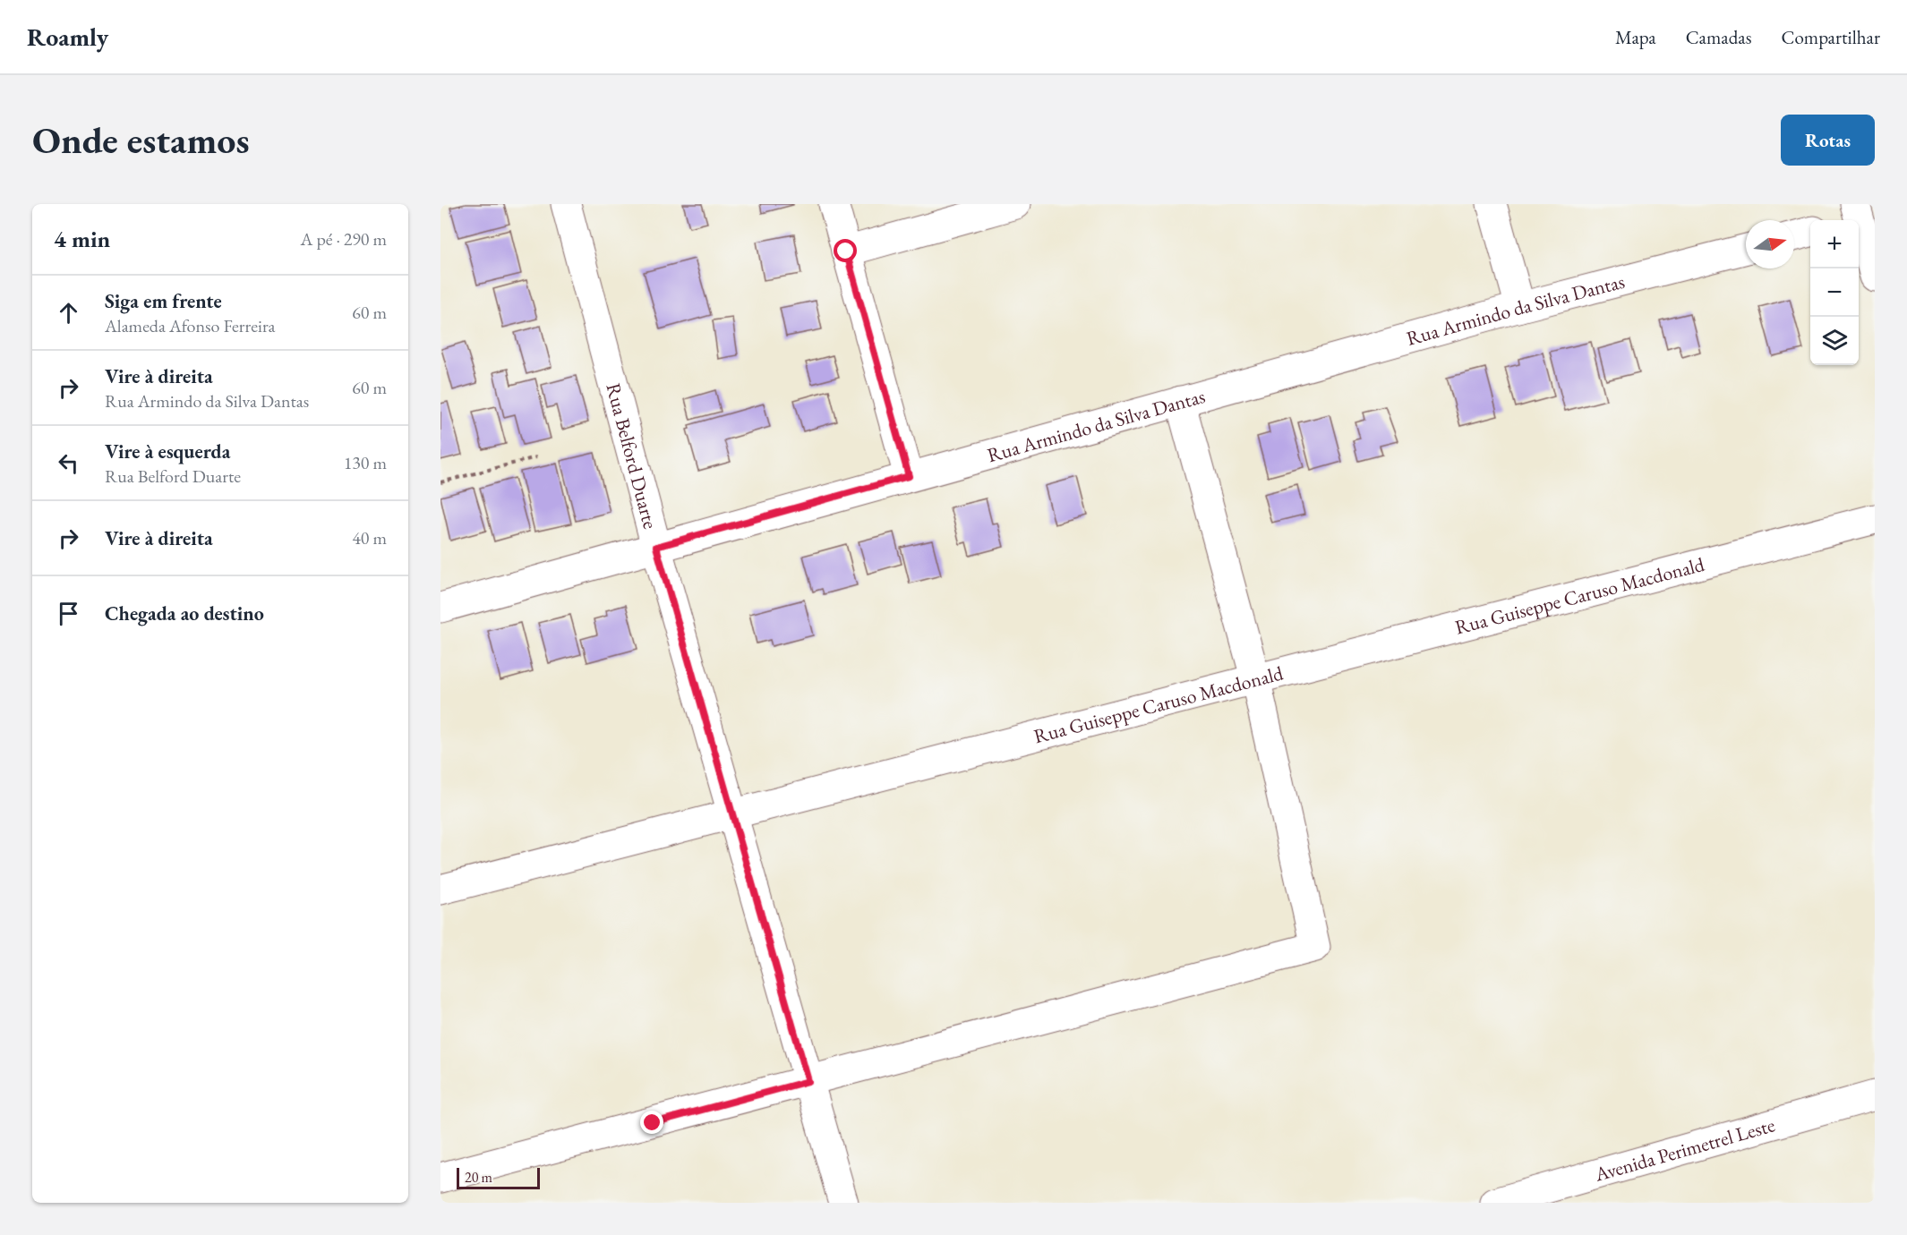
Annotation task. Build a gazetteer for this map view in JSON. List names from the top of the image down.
{
  "streets": {
    "street": [
      "Rua Armindo da Silva Dantas",
      "Rua Belford Duarte",
      "Rua Guiseppe Caruso Macdonald",
      "Avenida Perimetrel Leste"
    ]
  },
  "crossings": [
    ["Rua Armindo da Silva Dantas", "Rua Belford Duarte"],
    ["Rua Belford Duarte", "Rua Guiseppe Caruso Macdonald"]
  ],
  "scale_bar": "20 m",
  "north": "right",
  "page": {
    "header": "Roamly",
    "nav": ["Mapa", "Camadas", "Compartilhar"],
    "buttons": "Rotas",
    "title": "Onde estamos",
    "heading": ["4 min", "A pé · 290 m"],
    "map_buttons": ["+", "−"],
    "list": [
      ["Siga em frente", "Alameda Afonso Ferreira", "60 m"],
      ["Vire à direita", "Rua Armindo da Silva Dantas", "60 m"],
      ["Vire à esquerda", "Rua Belford Duarte", "130 m"],
      ["Vire à direita", "40 m"],
      "Chegada ao destino"
    ],
    "scale": "20 m"
  }
}
